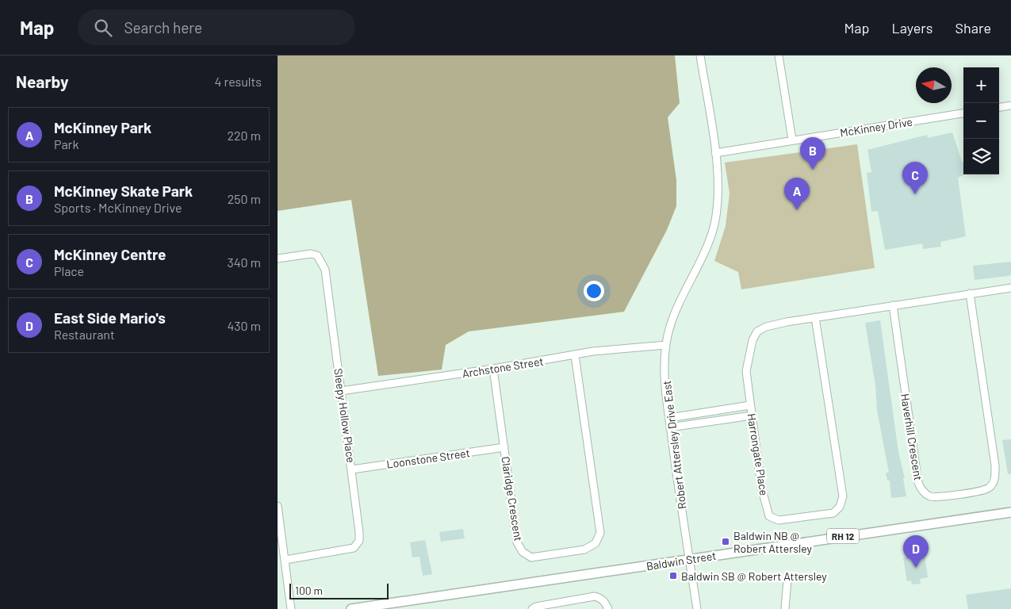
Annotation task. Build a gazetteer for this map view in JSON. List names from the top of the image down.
{
  "streets": {
    "main road": ["RH 12", "Baldwin Street"],
    "street": [
      "McKinney Drive",
      "Archstone Street",
      "Sleepy Hollow Place",
      "Haverhill Crescent",
      "Robert Attersley Drive East",
      "Harrongate Place",
      "Loonstone Street",
      "Claridge Crescent"
    ]
  },
  "crossings": [
    ["McKinney Drive", "Robert Attersley Drive East"],
    ["Archstone Street", "Sleepy Hollow Place"],
    ["Archstone Street", "Robert Attersley Drive East"],
    ["Archstone Street", "Claridge Crescent"],
    ["Sleepy Hollow Place", "Loonstone Street"],
    ["Haverhill Crescent", "Harrongate Place"],
    ["Robert Attersley Drive East", "Baldwin Street"],
    ["Loonstone Street", "Claridge Crescent"]
  ],
  "places": {
    "transit": ["Baldwin NB @ Robert Attersley", "Baldwin SB @ Robert Attersley"]
  },
  "scale_bar": "100 m",
  "north": "left",
  "page": {
    "header": "Map",
    "search": "Search here",
    "nav": ["Map", "Layers", "Share"],
    "heading": ["Nearby", "4 results"],
    "map_buttons": ["+", "−"],
    "list": [
      {
        "mark": "A",
        "name": "McKinney Park",
        "note": "Park",
        "value": "220 m"
      },
      {
        "mark": "B",
        "name": "McKinney Skate Park",
        "note": "Sports · McKinney Drive",
        "value": "250 m"
      },
      {
        "mark": "C",
        "name": "McKinney Centre",
        "note": "Place",
        "value": "340 m"
      },
      {
        "mark": "D",
        "name": "East Side Mario's",
        "note": "Restaurant",
        "value": "430 m"
      }
    ],
    "pins": [
      "B",
      "C",
      "A",
      "D"
    ],
    "scale": "100 m"
  }
}
